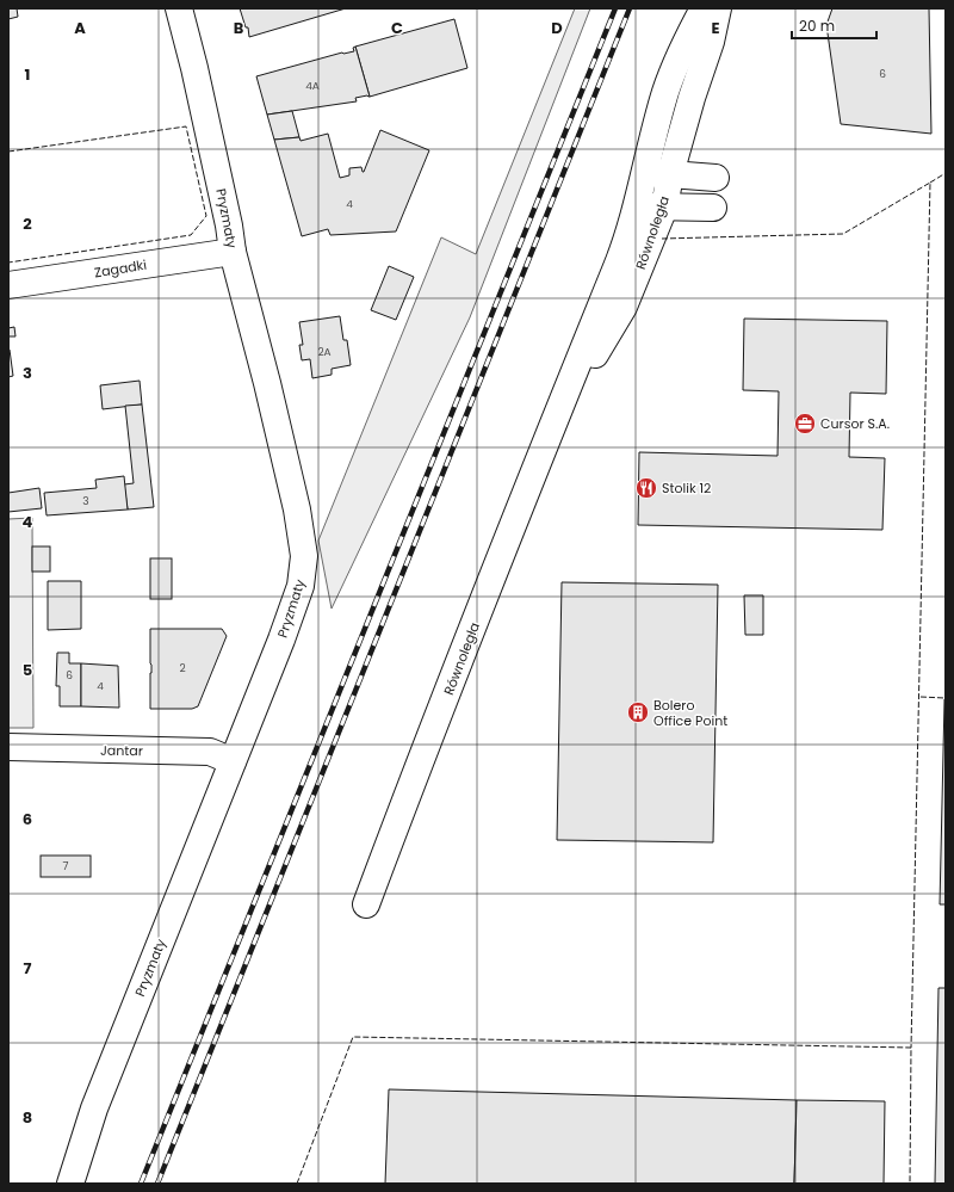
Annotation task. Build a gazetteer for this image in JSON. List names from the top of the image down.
{
  "streets": {
    "street": [
      "Pryzmaty",
      "Równoległa",
      "Zagadki",
      "Jantar"
    ]
  },
  "crossings": [
    ["Pryzmaty", "Zagadki"],
    ["Pryzmaty", "Jantar"]
  ],
  "places": {
    "office": ["Cursor S.A."],
    "restaurant": ["Stolik 12"],
    "building": ["Bolero Office Point"]
  },
  "house_numbers": [
    "6",
    "4A",
    "4",
    "2A",
    "3",
    "2",
    "6",
    "4",
    "7"
  ],
  "scale_bar": "20 m",
  "grid": {
    "columns": [
      "A",
      "B",
      "C",
      "D",
      "E"
    ],
    "rows": [
      "1",
      "2",
      "3",
      "4",
      "5",
      "6",
      "7",
      "8"
    ]
  }
}
